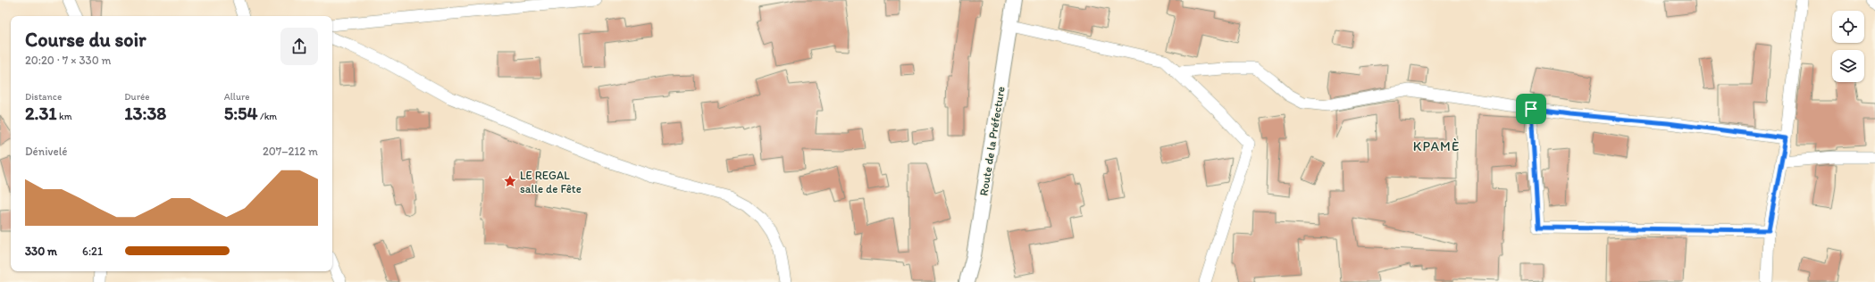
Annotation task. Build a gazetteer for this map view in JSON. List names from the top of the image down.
{
  "streets": {
    "street": ["Route de la Préfecture"]
  },
  "districts": ["KPAMÈ"],
  "places": {
    "place": ["LE REGAL salle de Fête"]
  },
  "page": {
    "heading": ["Course du soir", "20:20 · 7 × 330 m"],
    "stats": [
      ["Distance", "2.31 km"],
      ["Durée", "13:38"],
      ["Allure", "5:54 /km"]
    ],
    "chart": ["Dénivelé", "207–212 m"],
    "list": [
      {
        "name": "330 m",
        "note": "6:21"
      }
    ]
  }
}
